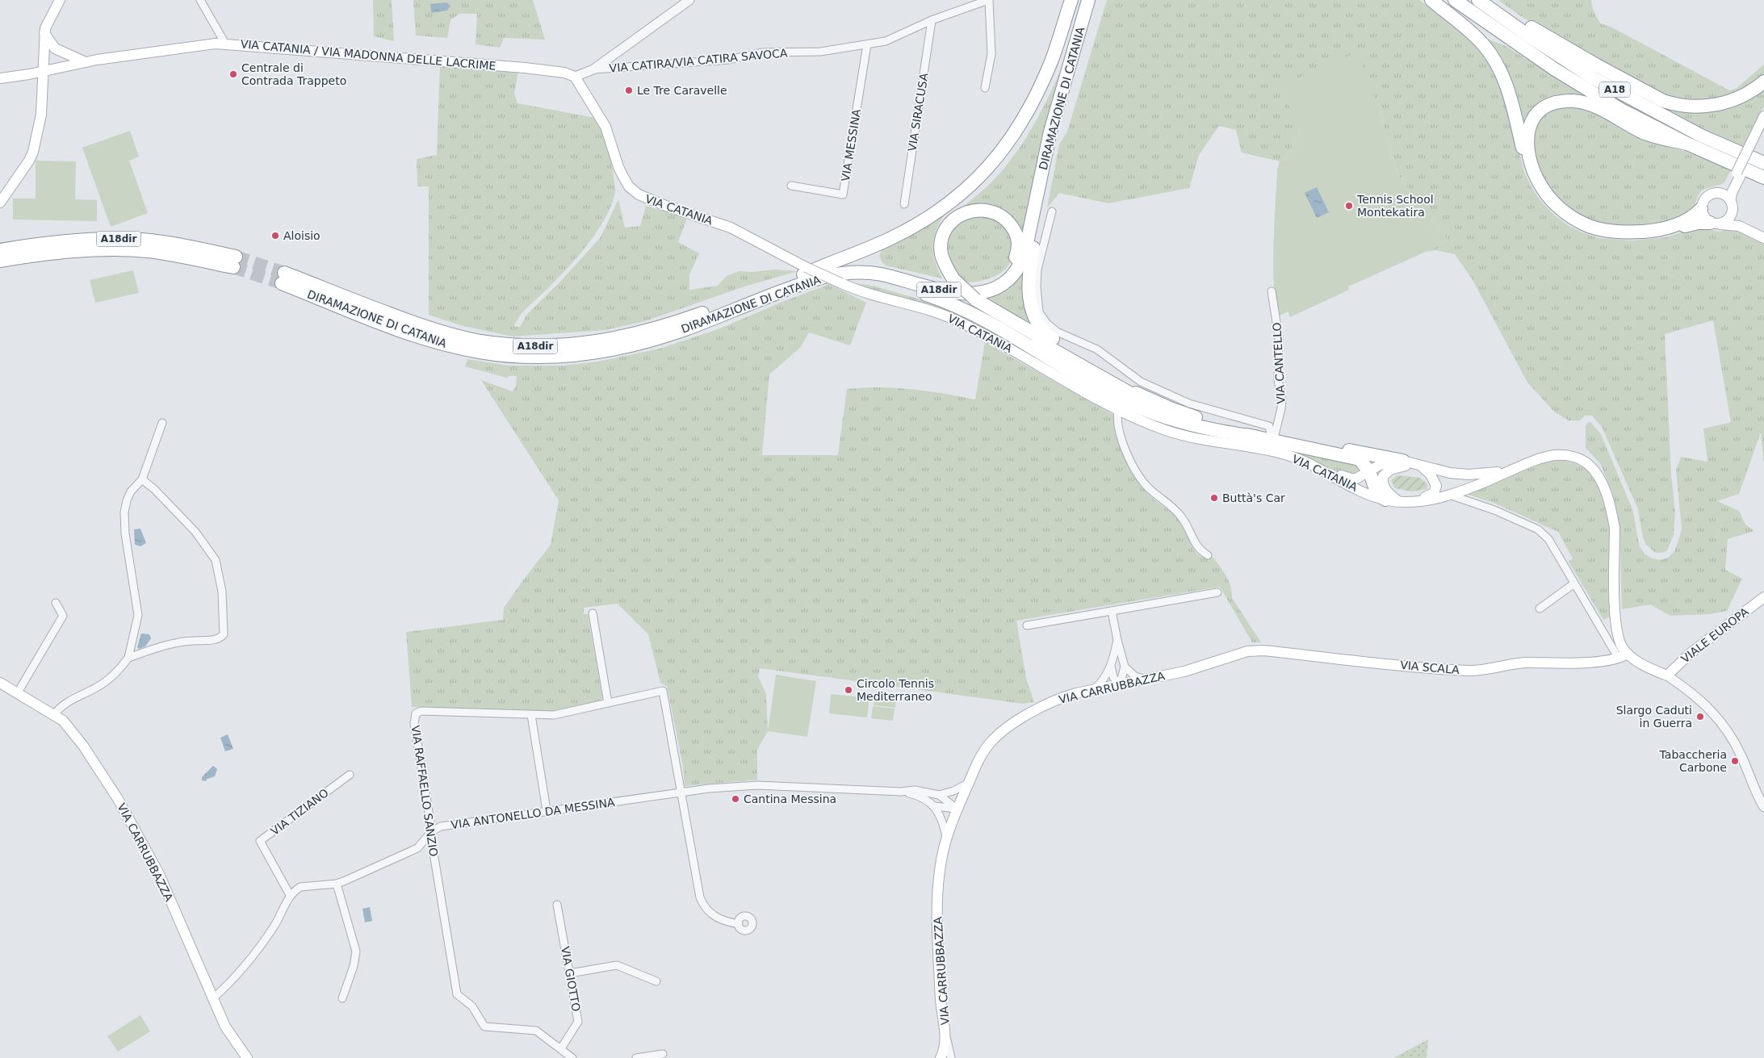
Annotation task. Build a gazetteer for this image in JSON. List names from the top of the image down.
{
  "streets": {
    "highway": ["A18", "DIRAMAZIONE DI CATANIA", "A18dir"],
    "main road": [
      "VIA CATANIA / VIA MADONNA DELLE LACRIME",
      "VIA CATANIA",
      "VIALE EUROPA",
      "VIA SCALA",
      "VIA CARRUBBAZZA"
    ],
    "street": [
      "VIA CATIRA/VIA CATIRA SAVOCA",
      "VIA SIRACUSA",
      "VIA MESSINA",
      "VIA CANTELLO",
      "VIA RAFFAELLO SANZIO",
      "VIA TIZIANO",
      "VIA ANTONELLO DA MESSINA",
      "VIA GIOTTO"
    ]
  },
  "crossings": [
    ["VIA CATANIA / VIA MADONNA DELLE LACRIME", "VIA CATANIA"],
    ["VIA CATIRA/VIA CATIRA SAVOCA", "VIA SIRACUSA"],
    ["VIA CATIRA/VIA CATIRA SAVOCA", "VIA MESSINA"],
    ["VIA CATANIA", "VIA SCALA"],
    ["VIA SCALA", "VIA CARRUBBAZZA"],
    ["VIA RAFFAELLO SANZIO", "VIA ANTONELLO DA MESSINA"],
    ["VIA RAFFAELLO SANZIO", "VIA GIOTTO"]
  ],
  "places": [
    "Centrale di Contrada Trappeto",
    "Le Tre Caravelle",
    "Tennis School Montekatira",
    "Aloisio",
    "Buttà's Car",
    "Circolo Tennis Mediterraneo",
    "Slargo Caduti in Guerra",
    "Tabaccheria Carbone",
    "Cantina Messina"
  ]
}
